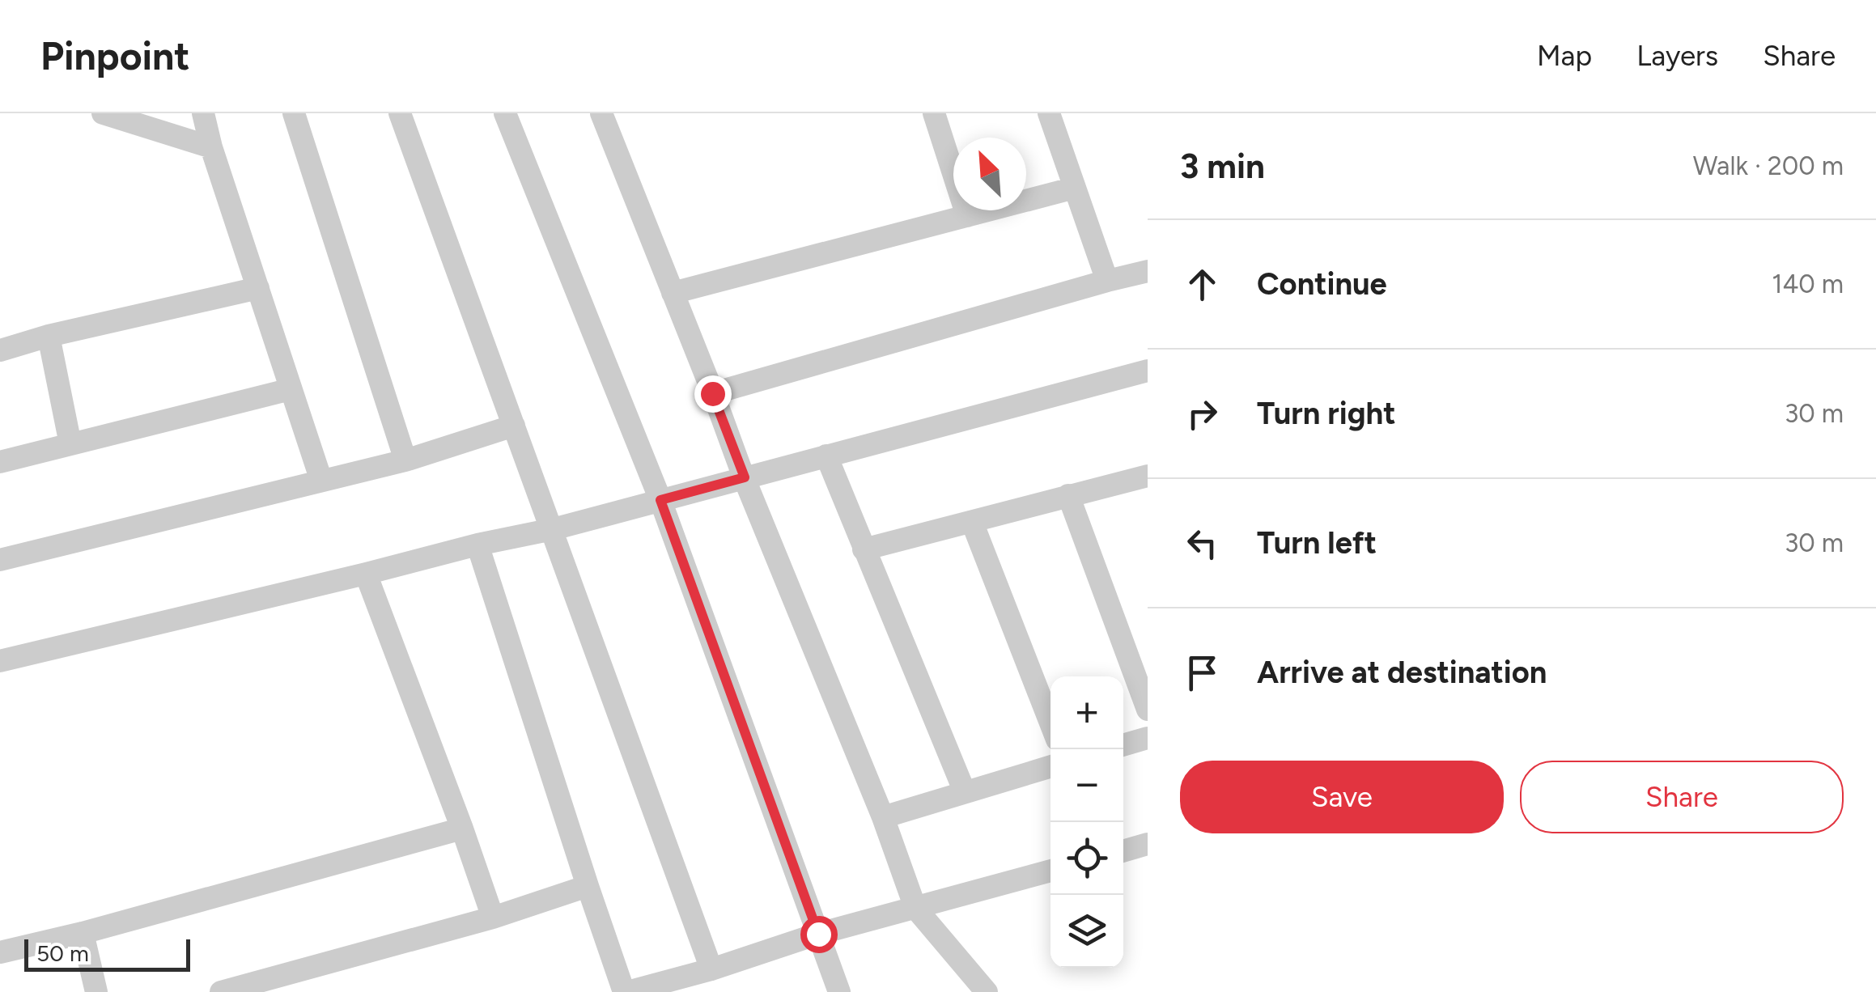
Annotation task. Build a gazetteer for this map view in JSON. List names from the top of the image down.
{
  "scale_bar": "50 m",
  "north": "top left",
  "page": {
    "header": "Pinpoint",
    "nav": ["Map", "Layers", "Share"],
    "heading": ["3 min", "Walk · 200 m"],
    "list": [
      ["Continue", "140 m"],
      ["Turn right", "30 m"],
      ["Turn left", "30 m"],
      "Arrive at destination"
    ],
    "map_buttons": ["+", "−"],
    "buttons": ["Save", "Share"],
    "scale": "50 m"
  }
}
